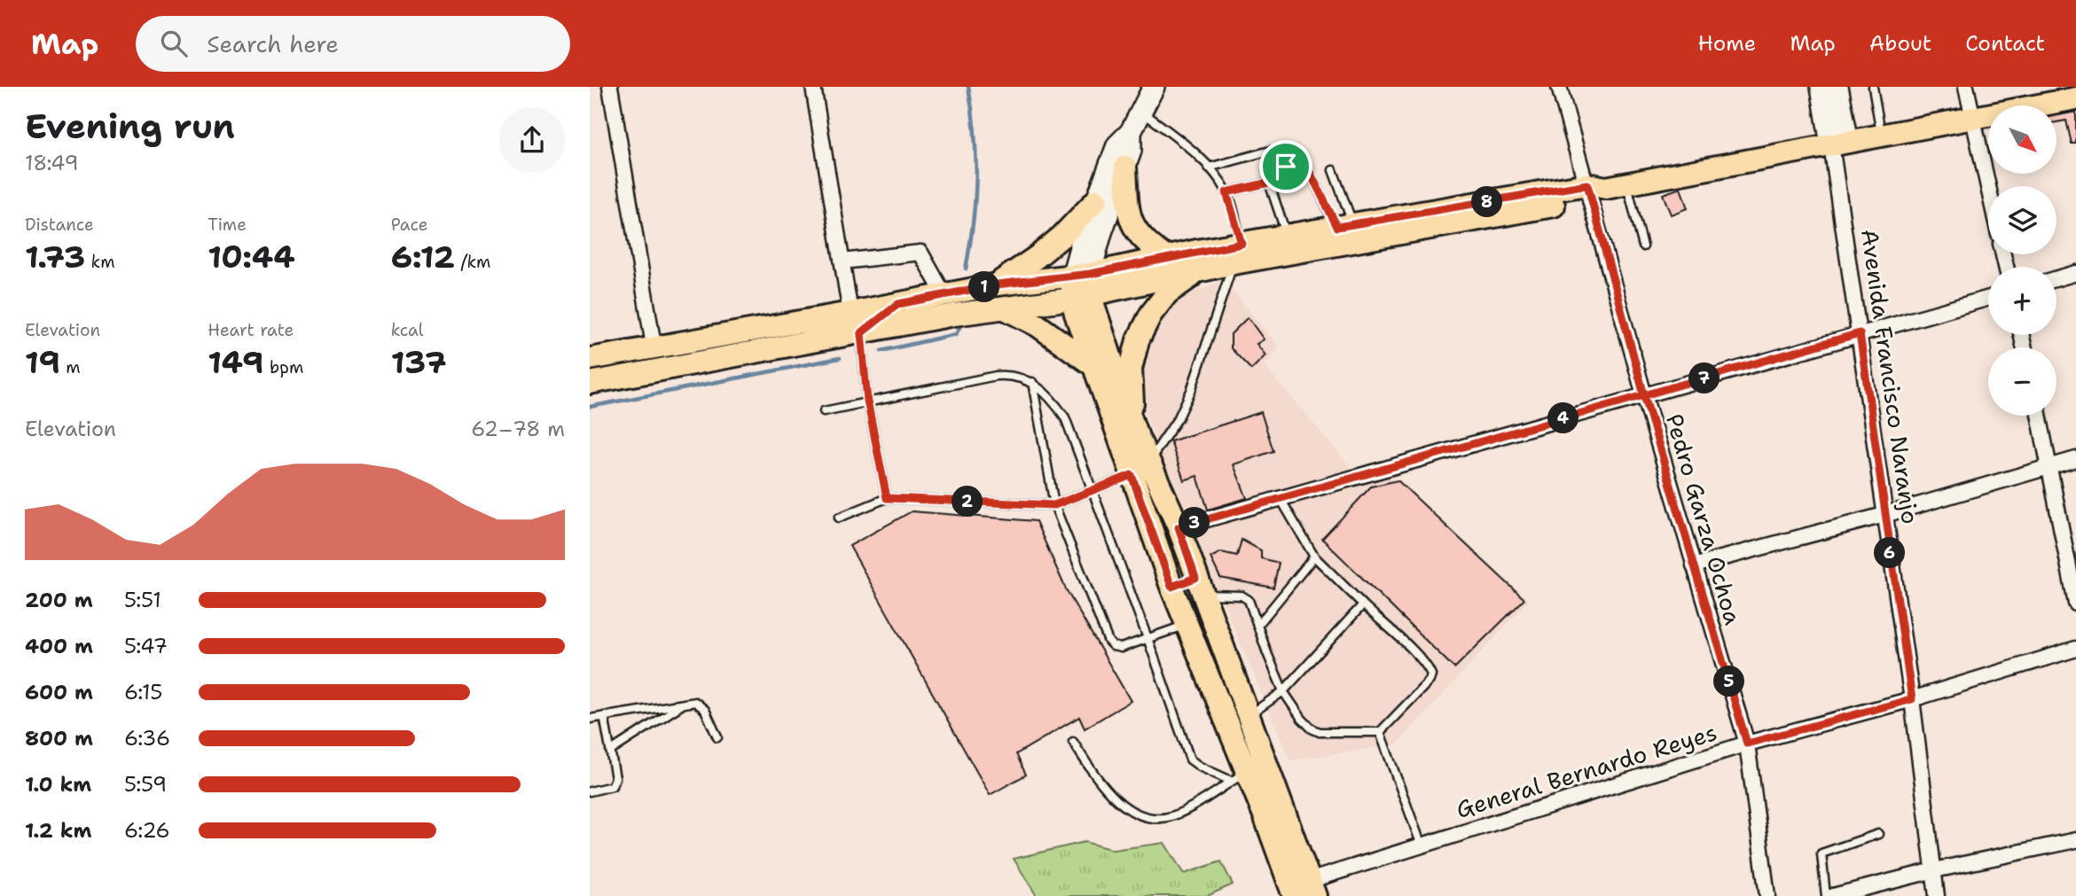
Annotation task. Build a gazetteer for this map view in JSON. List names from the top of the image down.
{
  "streets": {
    "main road": ["Avenida Francisco Naranjo"],
    "street": ["Pedro Garza Ochoa", "General Bernardo Reyes"]
  },
  "crossings": [
    ["Avenida Francisco Naranjo", "General Bernardo Reyes"],
    ["Pedro Garza Ochoa", "General Bernardo Reyes"]
  ],
  "north": "bottom right",
  "page": {
    "header": "Map",
    "search": "Search here",
    "nav": [
      "Home",
      "Map",
      "About",
      "Contact"
    ],
    "heading": ["Evening run", "18:49"],
    "map_buttons": ["+", "−"],
    "pins": [
      "8",
      "1",
      "7",
      "4",
      "2",
      "3",
      "6",
      "5"
    ],
    "stats": [
      ["Distance", "1.73 km"],
      ["Time", "10:44"],
      ["Pace", "6:12 /km"],
      ["Elevation", "19 m"],
      ["Heart rate", "149 bpm"],
      ["kcal", "137"]
    ],
    "chart": ["Elevation", "62–78 m"],
    "list": [
      {
        "name": "200 m",
        "note": "5:51"
      },
      {
        "name": "400 m",
        "note": "5:47"
      },
      {
        "name": "600 m",
        "note": "6:15"
      },
      {
        "name": "800 m",
        "note": "6:36"
      },
      {
        "name": "1.0 km",
        "note": "5:59"
      },
      {
        "name": "1.2 km",
        "note": "6:26"
      }
    ]
  }
}
